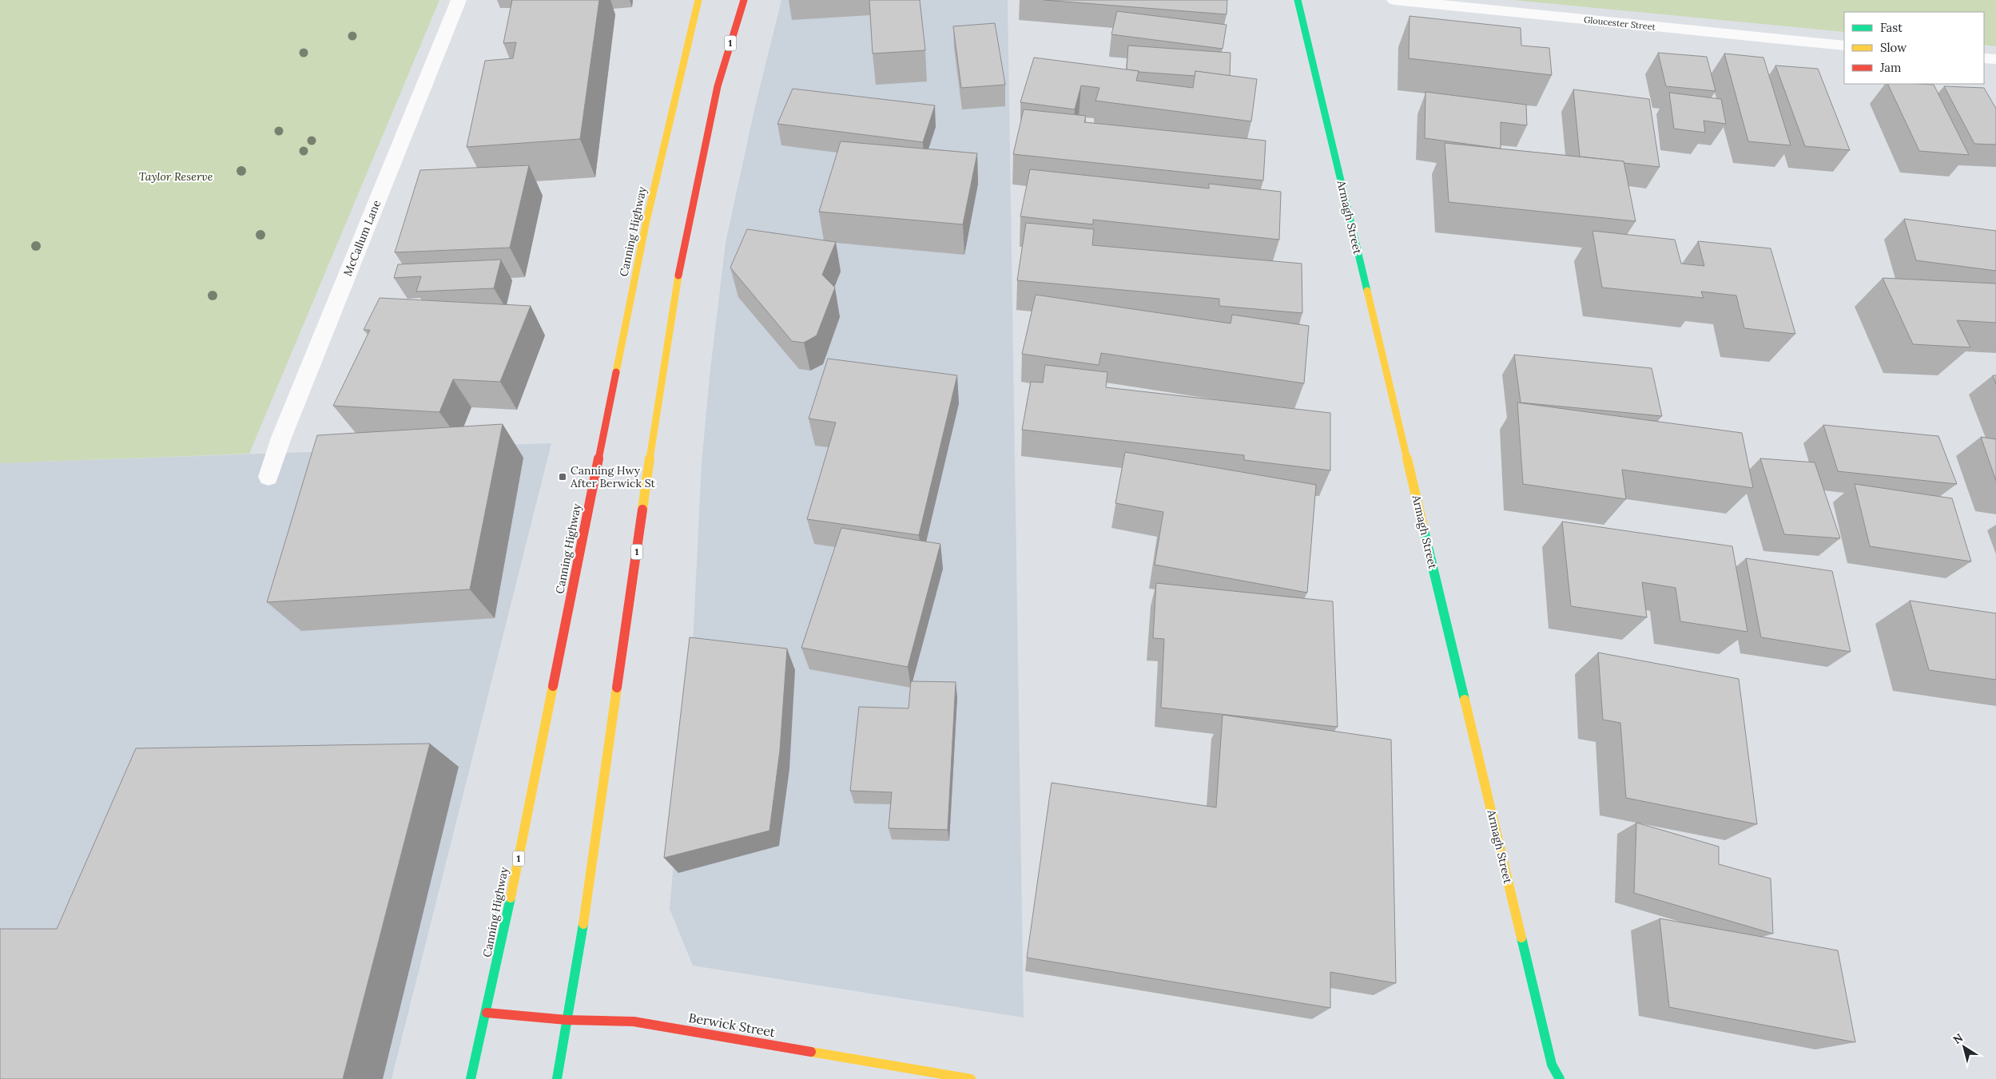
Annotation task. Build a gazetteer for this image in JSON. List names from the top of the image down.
{
  "streets": {
    "main road": [
      "1",
      "Armagh Street",
      "Canning Highway",
      "Berwick Street"
    ],
    "street": ["Gloucester Street", "McCallum Lane"]
  },
  "crossings": [
    ["1", "Berwick Street"],
    ["Canning Highway", "Berwick Street"]
  ],
  "parks": ["Taylor Reserve"],
  "places": {
    "transit": ["Canning Hwy After Berwick St"]
  },
  "legend": ["Fast", "Slow", "Jam"],
  "north": "top left"
}
